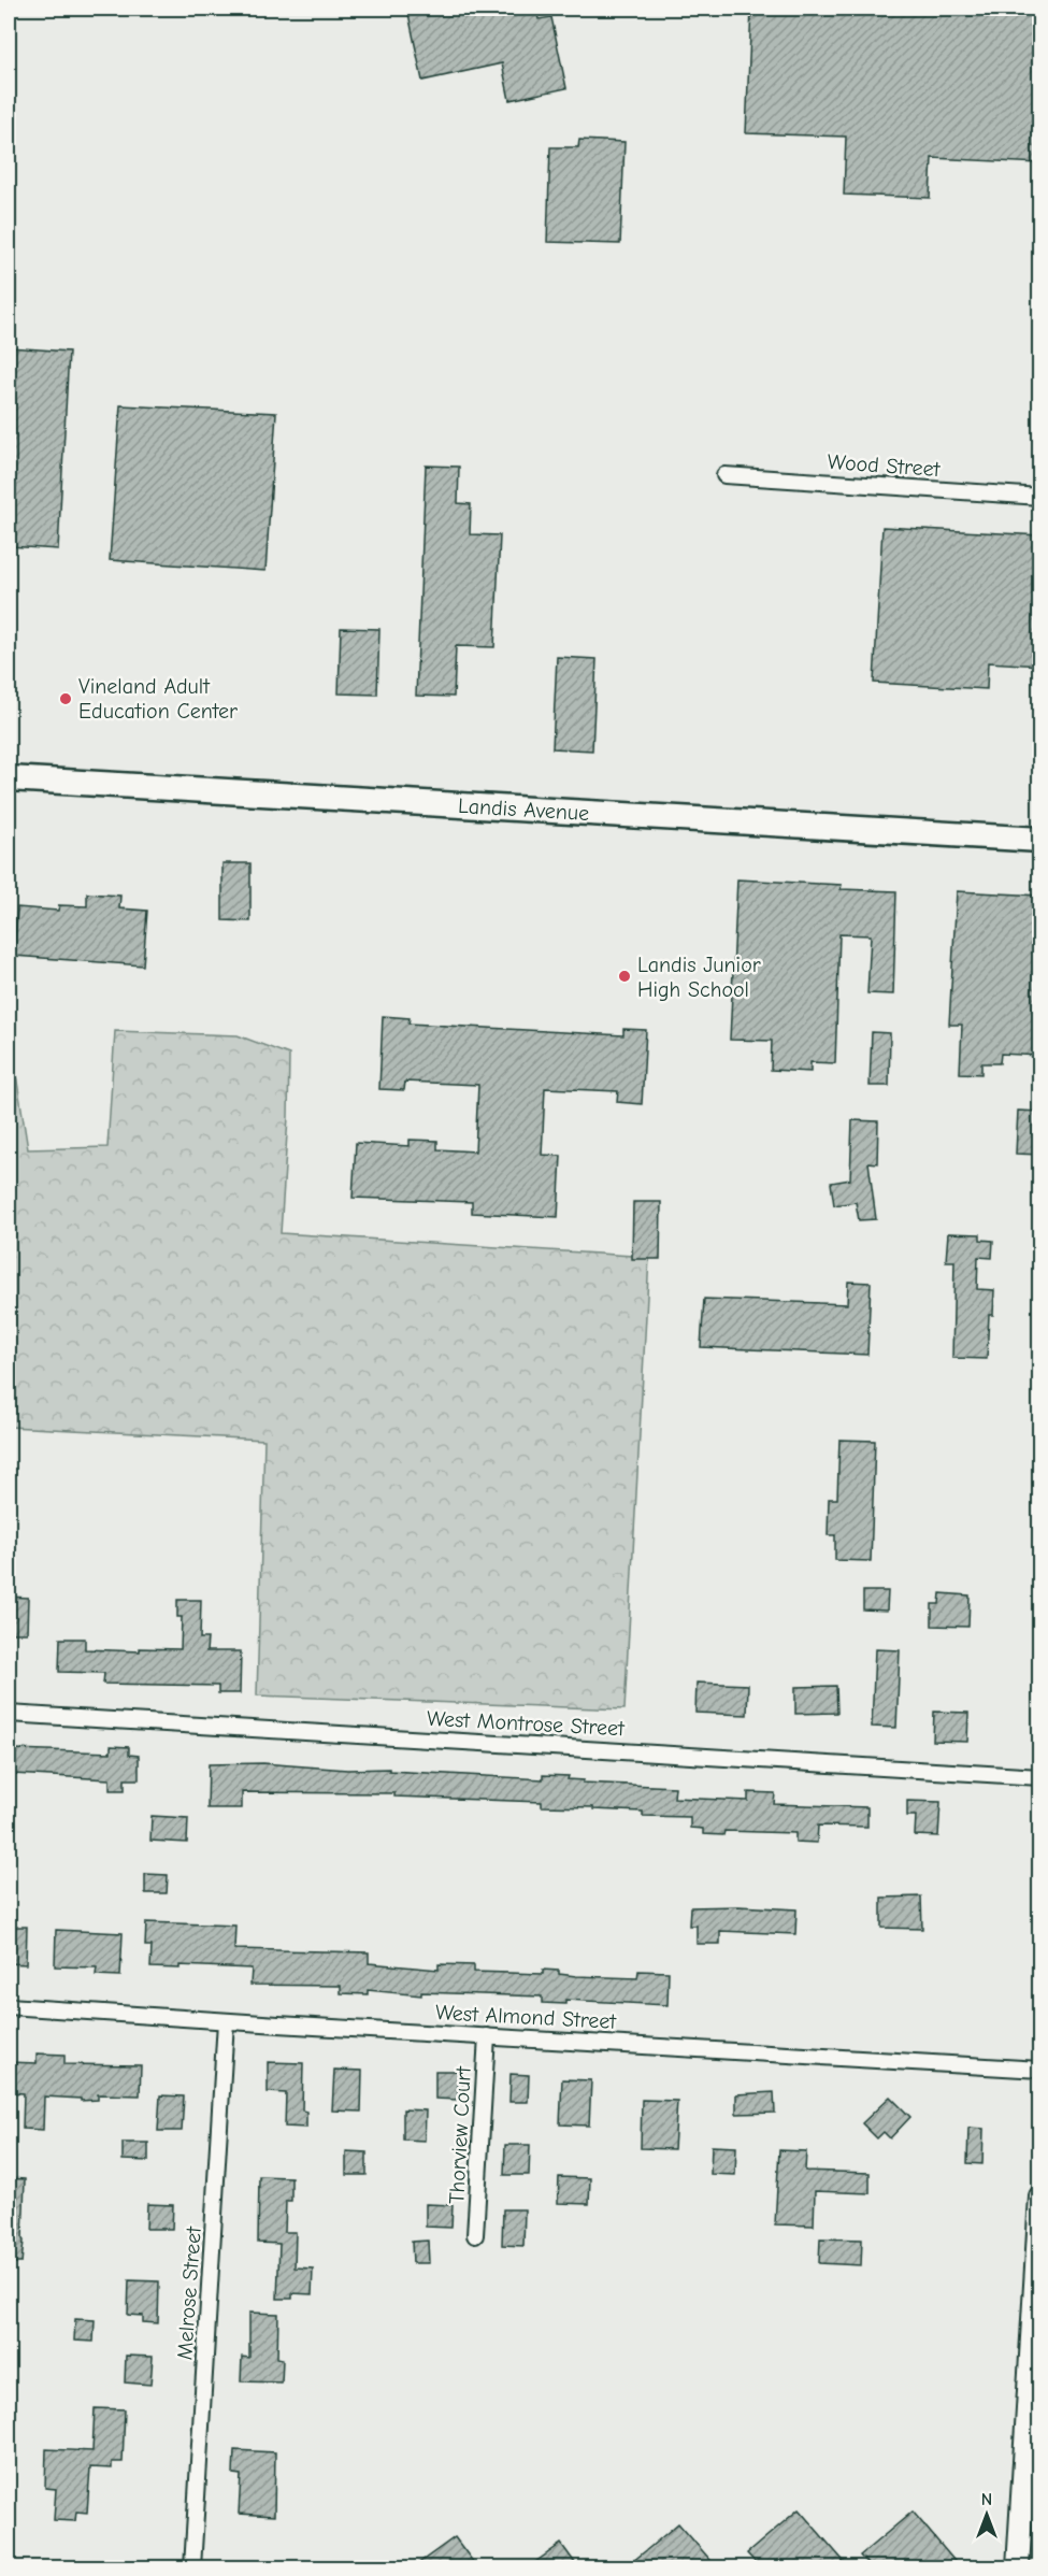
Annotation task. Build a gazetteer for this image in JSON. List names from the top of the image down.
{
  "streets": {
    "main road": ["Landis Avenue"],
    "street": [
      "Wood Street",
      "West Montrose Street",
      "West Almond Street",
      "Thorview Court",
      "Melrose Street"
    ]
  },
  "crossings": [
    ["West Almond Street", "Thorview Court"],
    ["West Almond Street", "Melrose Street"]
  ],
  "places": ["Vineland Adult Education Center", "Landis Junior High School"],
  "north": "top"
}
